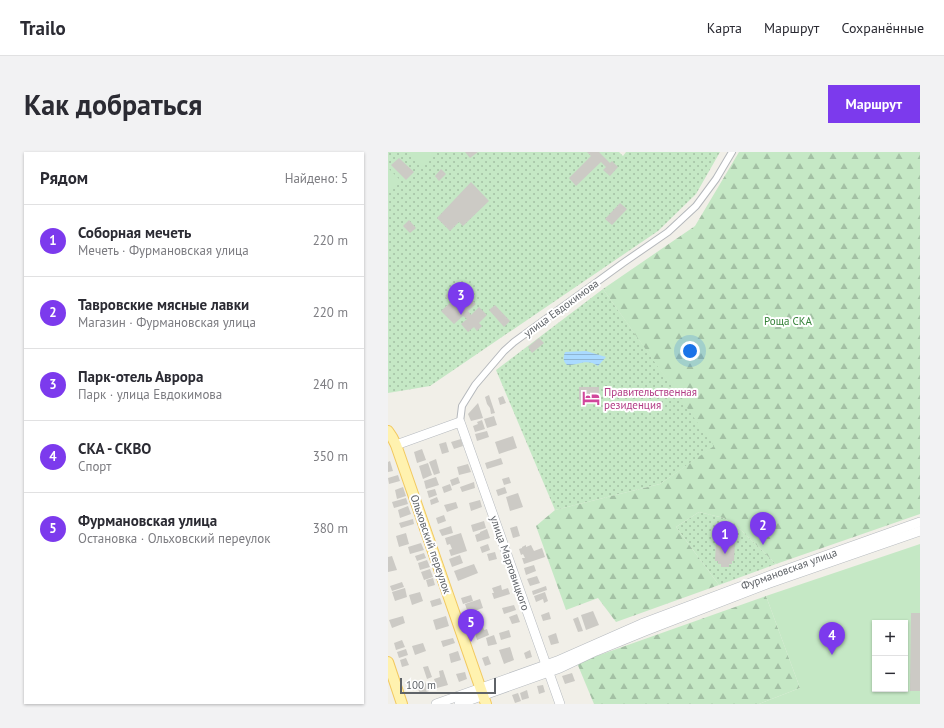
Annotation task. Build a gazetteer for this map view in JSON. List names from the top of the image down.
{
  "streets": {
    "main road": ["Ольховский переулок", "улица Мартовицкого", "Фурмановская улица"],
    "street": ["улица Евдокимова"]
  },
  "crossings": [
    ["улица Евдокимова", "улица Мартовицкого"],
    ["Ольховский переулок", "Фурмановская улица"],
    ["улица Мартовицкого", "Фурмановская улица"]
  ],
  "parks": ["Роща СКА"],
  "places": {
    "hotel": ["Правительственная резиденция"]
  },
  "scale_bar": "100 m",
  "page": {
    "header": "Trailo",
    "nav": ["Карта", "Маршрут", "Сохранённые"],
    "buttons": "Маршрут",
    "title": "Как добраться",
    "heading": ["Рядом", "Найдено: 5"],
    "list": [
      {
        "mark": "1",
        "name": "Соборная мечеть",
        "note": "Мечеть · Фурмановская улица",
        "value": "220 m"
      },
      {
        "mark": "2",
        "name": "Тавровские мясные лавки",
        "note": "Магазин · Фурмановская улица",
        "value": "220 m"
      },
      {
        "mark": "3",
        "name": "Парк-отель Аврора",
        "note": "Парк · улица Евдокимова",
        "value": "240 m"
      },
      {
        "mark": "4",
        "name": "СКА - СКВО",
        "note": "Спорт",
        "value": "350 m"
      },
      {
        "mark": "5",
        "name": "Фурмановская улица",
        "note": "Остановка · Ольховский переулок",
        "value": "380 m"
      }
    ],
    "pins": [
      "3",
      "2",
      "1",
      "5",
      "4"
    ],
    "map_buttons": ["+", "−"],
    "scale": "100 m"
  }
}
